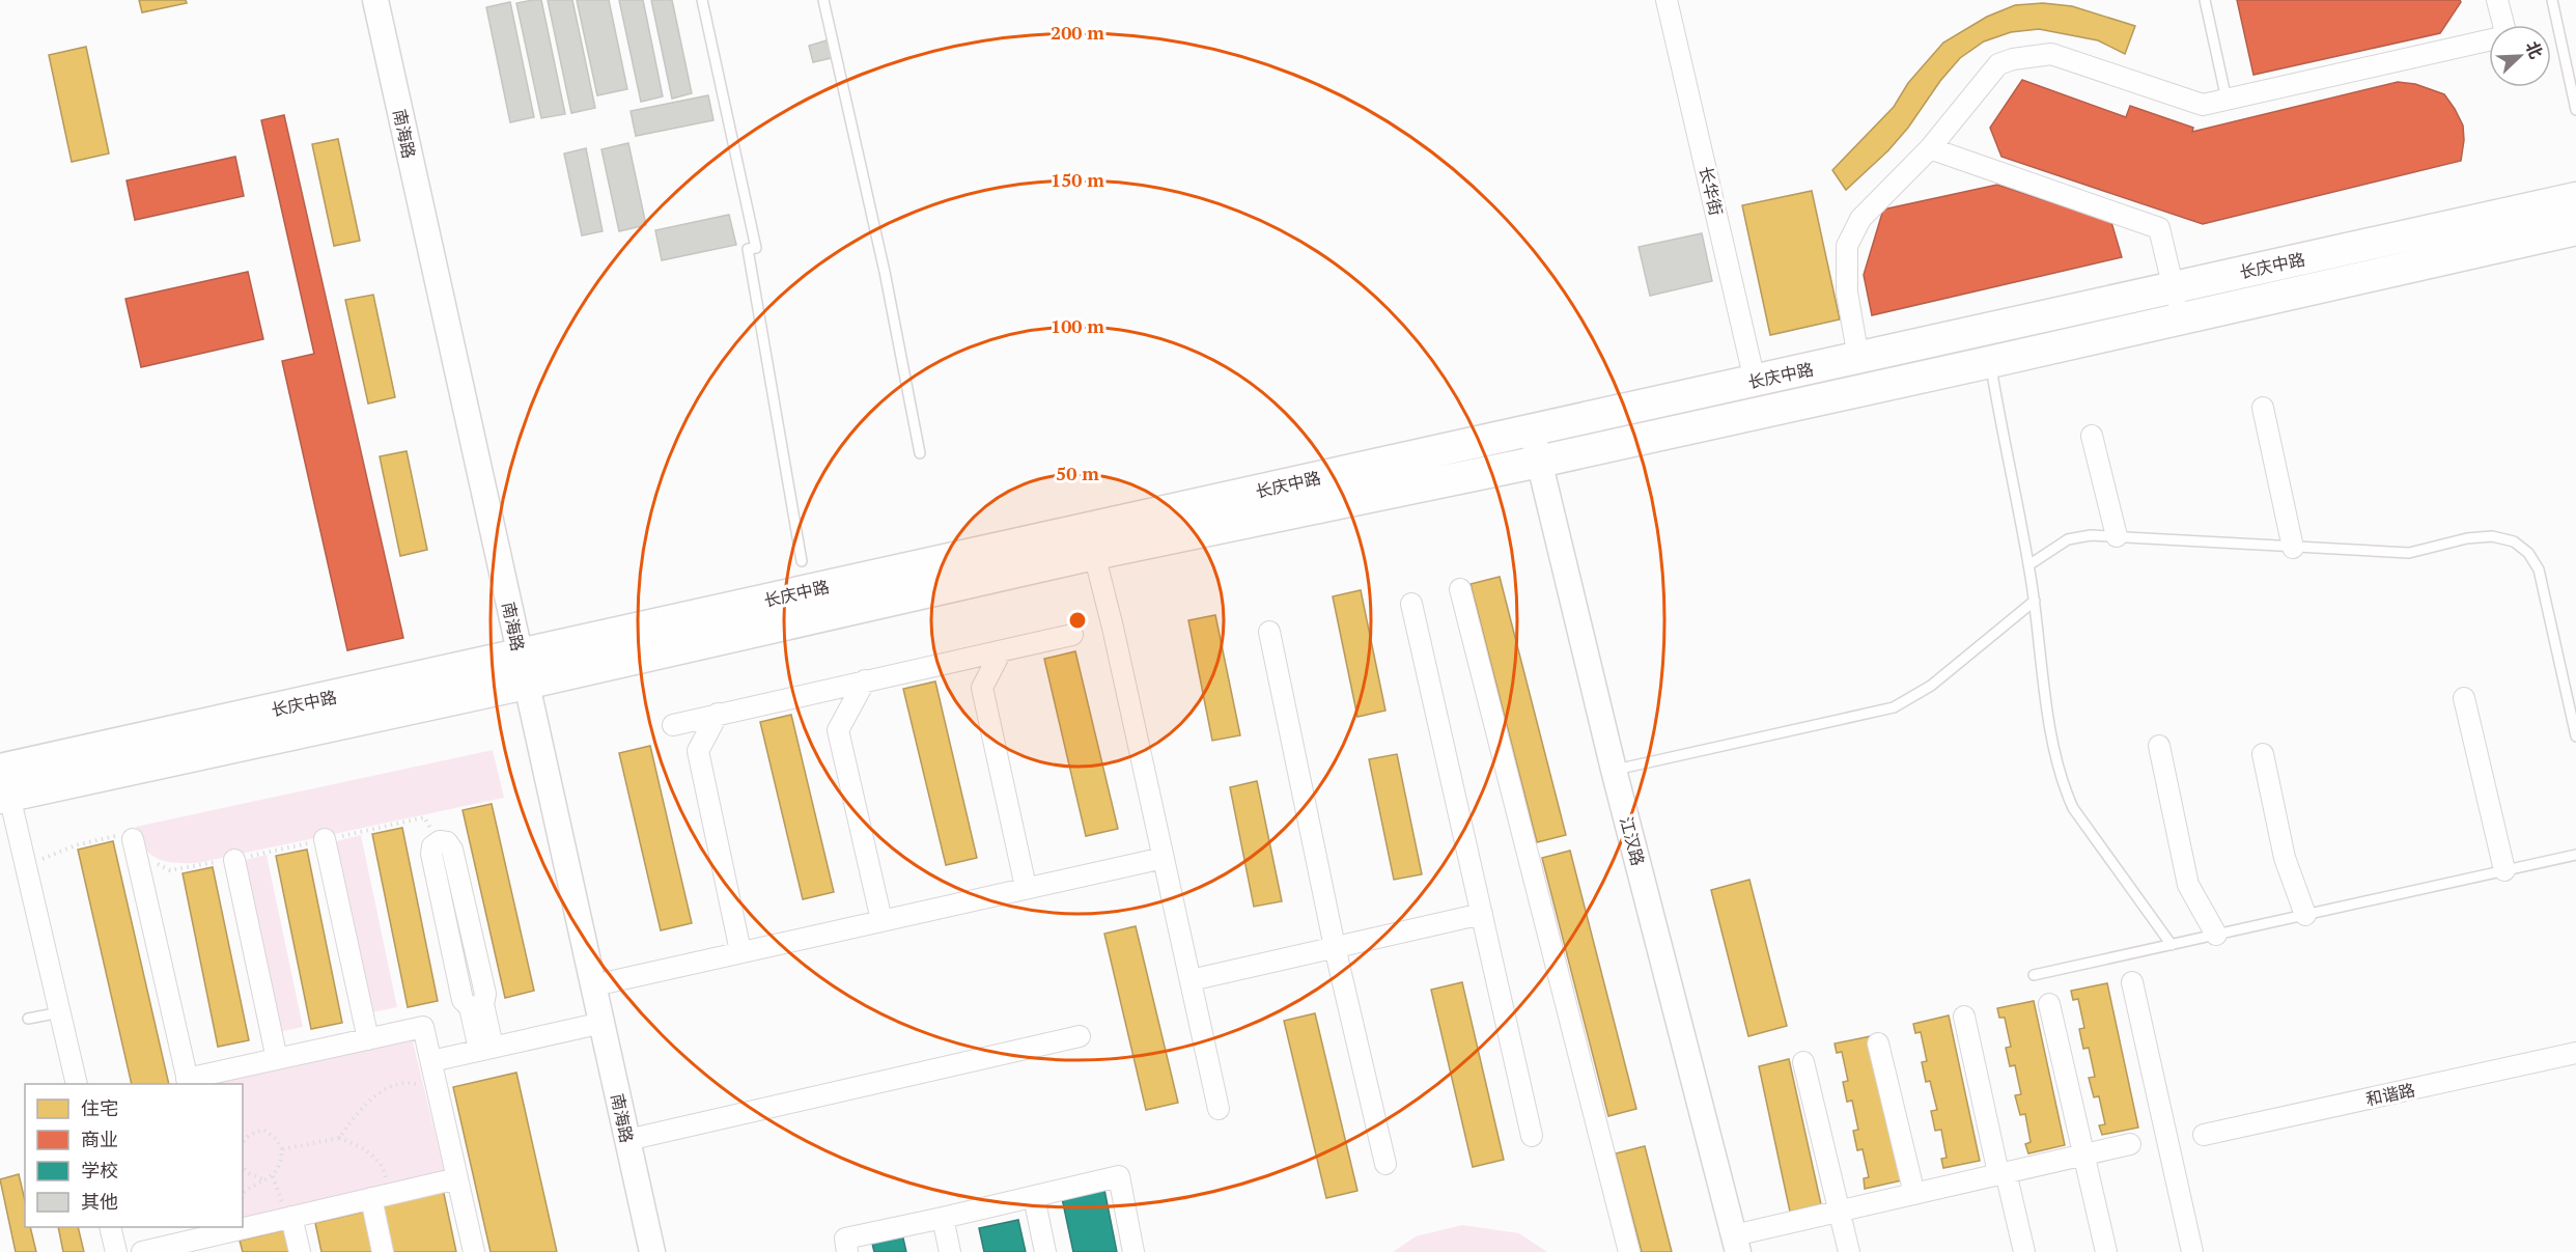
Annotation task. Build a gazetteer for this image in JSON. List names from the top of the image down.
{
  "streets": {
    "main road": ["长庆中路"],
    "street": [
      "南海路",
      "长华街",
      "江汉路",
      "和谐路"
    ]
  },
  "crossings": [
    ["南海路", "长庆中路"],
    ["长华街", "长庆中路"],
    ["长庆中路", "江汉路"]
  ],
  "legend": [
    "住宅",
    "商业",
    "学校",
    "其他"
  ],
  "north": "top right",
  "rings": [
    "200 m",
    "150 m",
    "100 m",
    "50 m"
  ]
}
